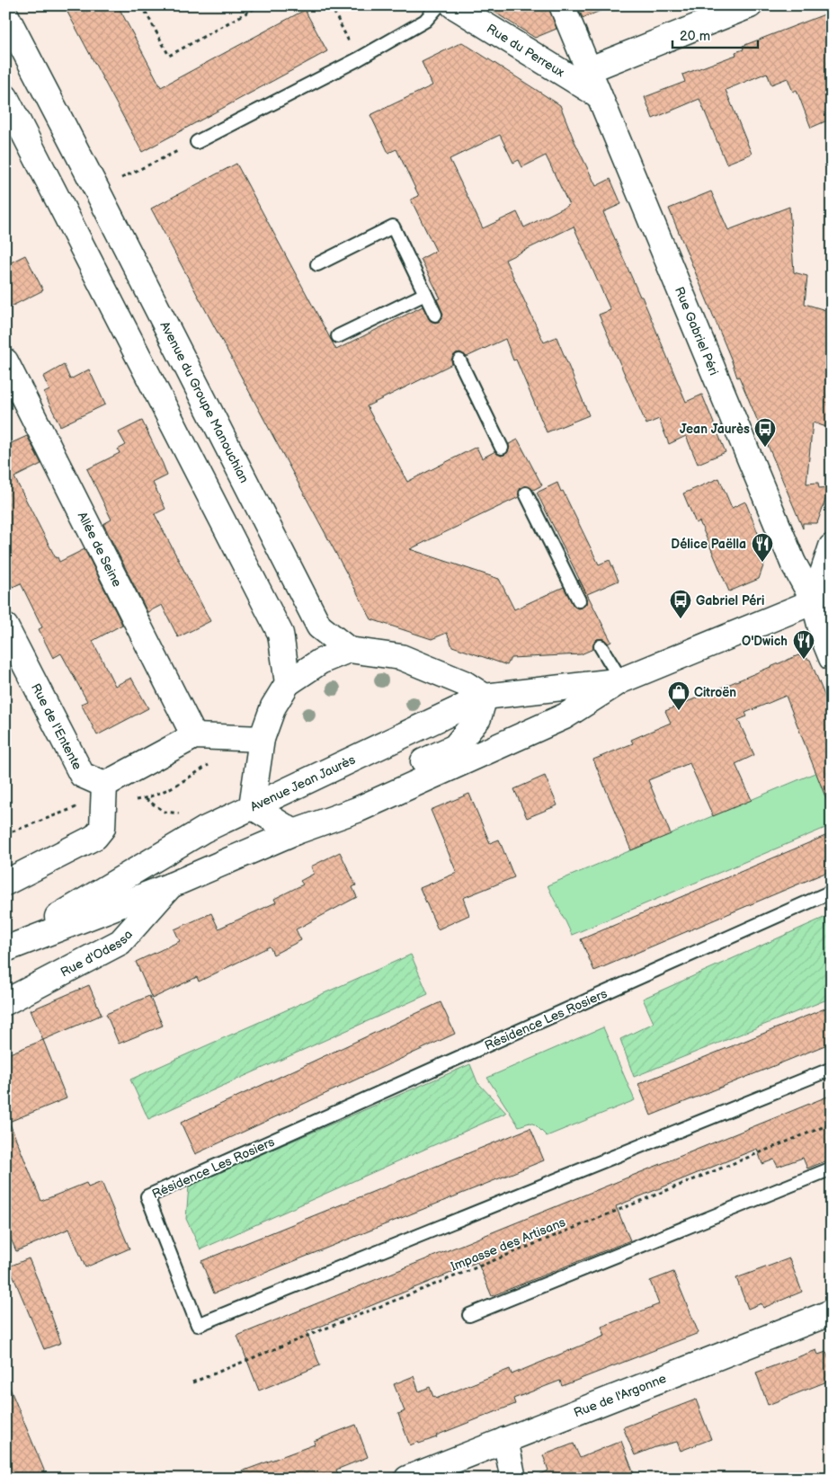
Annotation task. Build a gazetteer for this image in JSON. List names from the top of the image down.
{
  "streets": {
    "street": [
      "Rue du Perreux",
      "Rue Gabriel Péri",
      "Avenue du Groupe Manouchian",
      "Allée de Seine",
      "Rue de l'Entente",
      "Avenue Jean Jaurès",
      "Rue d'Odessa",
      "Rue de l'Argonne"
    ],
    "lane": ["Résidence Les Rosiers"],
    "path": ["Impasse des Artisans"]
  },
  "crossings": [
    ["Rue du Perreux", "Rue Gabriel Péri"],
    ["Rue Gabriel Péri", "Avenue Jean Jaurès"],
    ["Avenue Jean Jaurès", "Rue d'Odessa"]
  ],
  "places": {
    "bus stop": ["Jean Jaurès", "Gabriel Péri"],
    "restaurant": ["Délice Paëlla", "O'Dwich"],
    "shop": ["Citroën"]
  },
  "scale_bar": "20 m"
}
